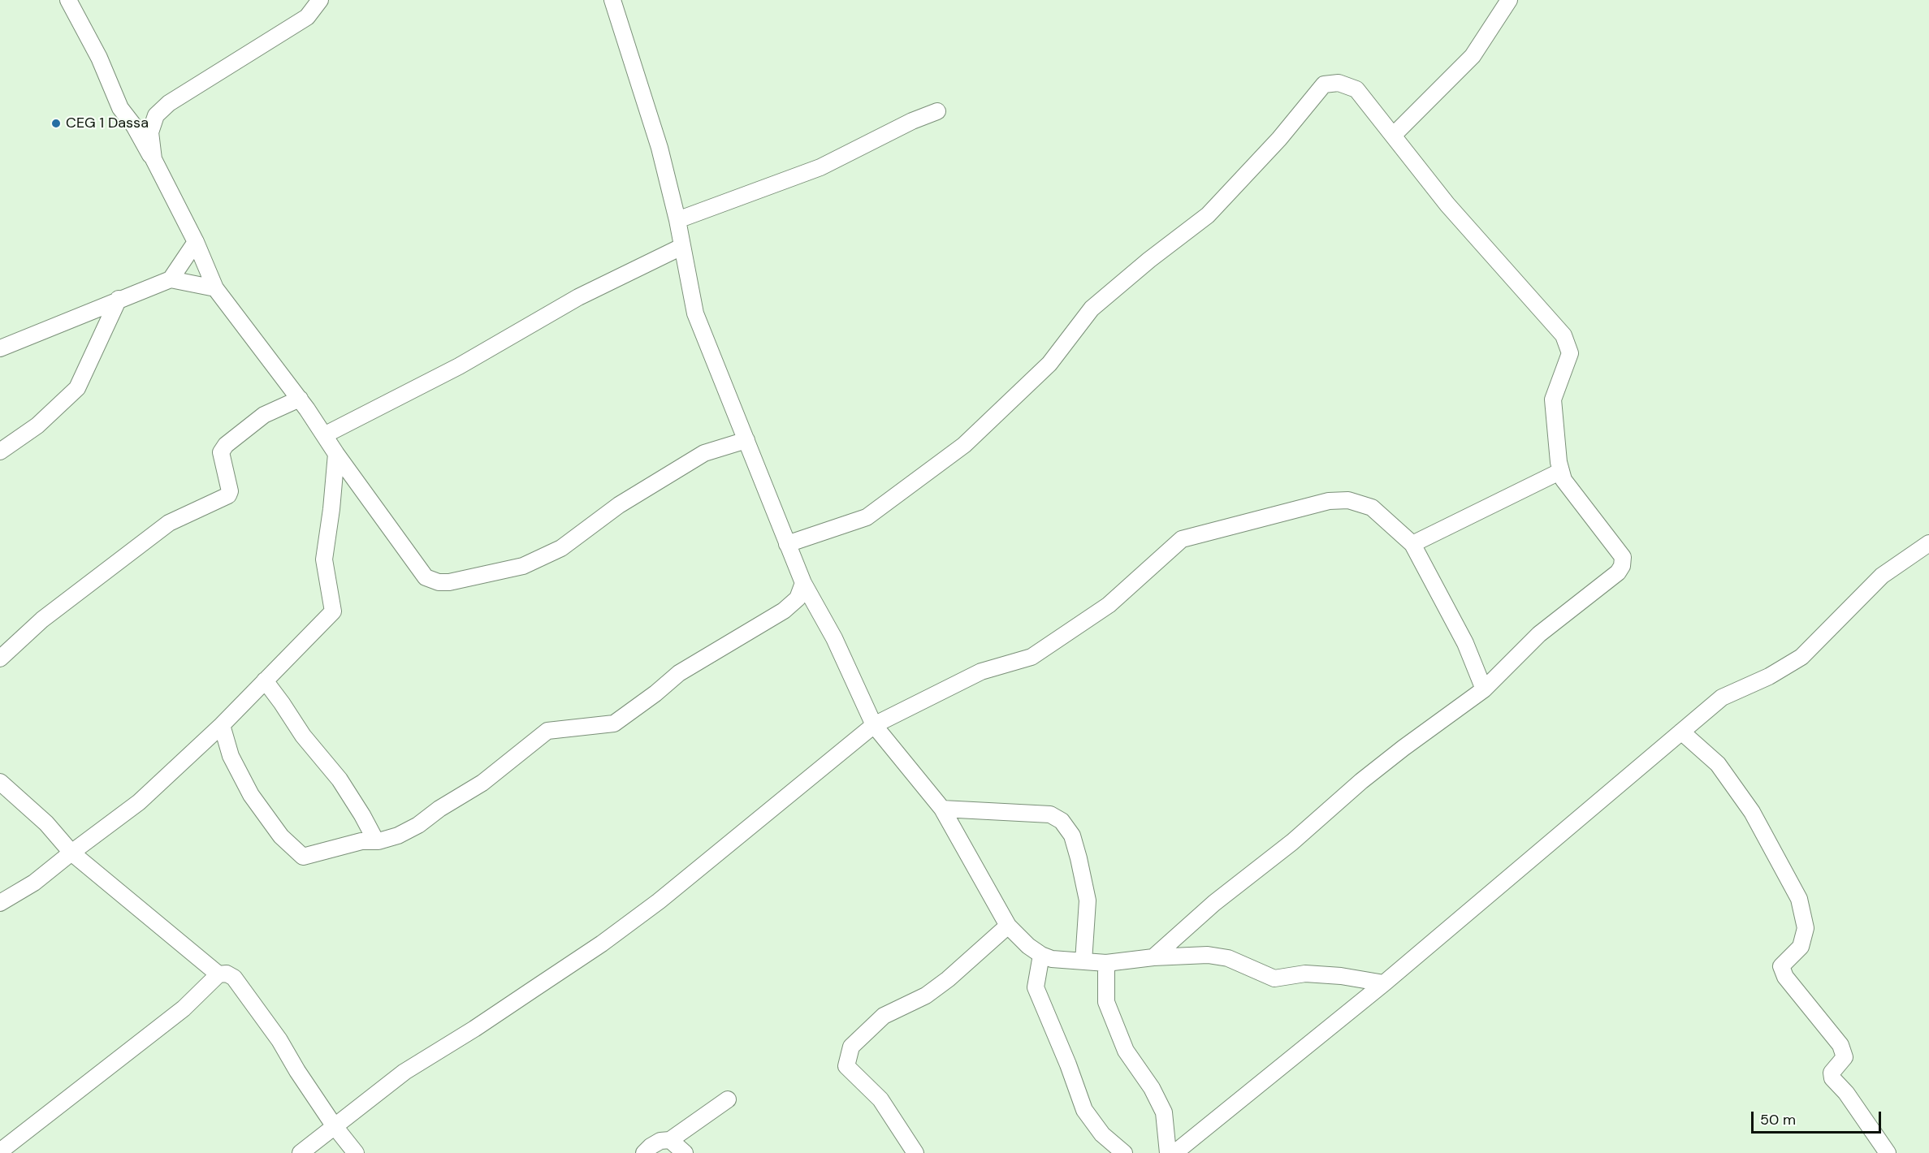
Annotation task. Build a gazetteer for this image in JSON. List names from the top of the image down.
{
  "places": ["CEG 1 Dassa"],
  "scale_bar": "50 m"
}
